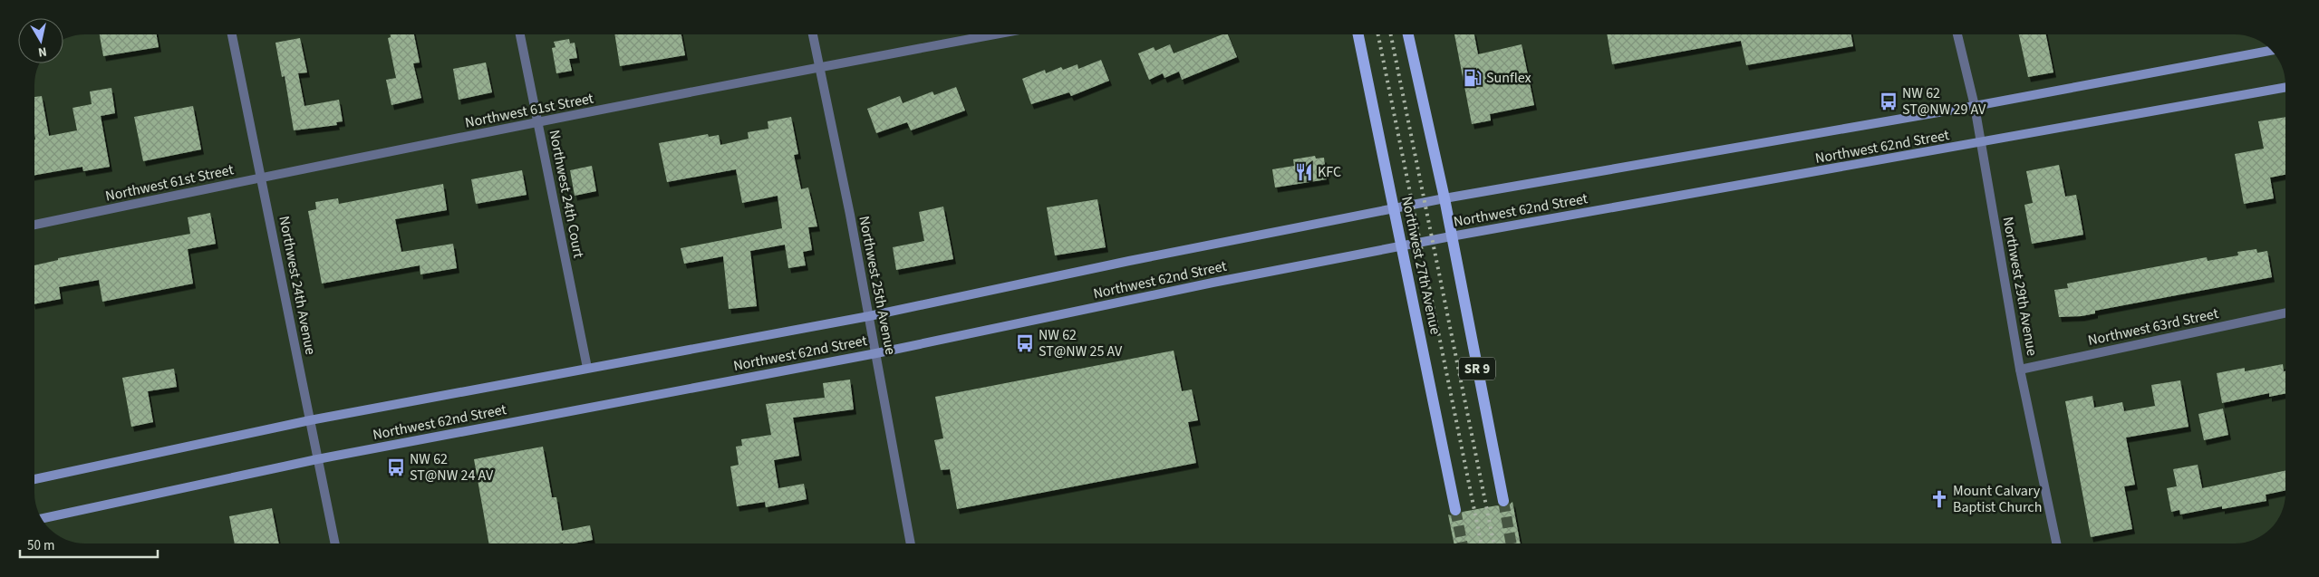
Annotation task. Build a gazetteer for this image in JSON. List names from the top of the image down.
{
  "streets": {
    "main road": ["Northwest 62nd Street", "Northwest 27th Avenue", "SR 9"],
    "street": [
      "Northwest 61st Street",
      "Northwest 24th Court",
      "Northwest 24th Avenue",
      "Northwest 25th Avenue",
      "Northwest 29th Avenue",
      "Northwest 63rd Street"
    ]
  },
  "crossings": [
    ["Northwest 61st Street", "Northwest 24th Court"],
    ["Northwest 61st Street", "Northwest 24th Avenue"],
    ["Northwest 61st Street", "Northwest 25th Avenue"],
    ["Northwest 62nd Street", "Northwest 24th Court"],
    ["Northwest 62nd Street", "Northwest 27th Avenue"],
    ["Northwest 62nd Street", "Northwest 24th Avenue"],
    ["Northwest 62nd Street", "Northwest 25th Avenue"],
    ["Northwest 62nd Street", "Northwest 29th Avenue"],
    ["Northwest 62nd Street", "SR 9"],
    ["Northwest 29th Avenue", "Northwest 63rd Street"]
  ],
  "places": {
    "fuel station": ["Sunflex"],
    "bus stop": ["NW 62 ST@NW 29 AV", "NW 62 ST@NW 25 AV", "NW 62 ST@NW 24 AV"],
    "restaurant": ["KFC"],
    "church": ["Mount Calvary Baptist Church"]
  },
  "scale_bar": "50 m",
  "north": "bottom"
}
